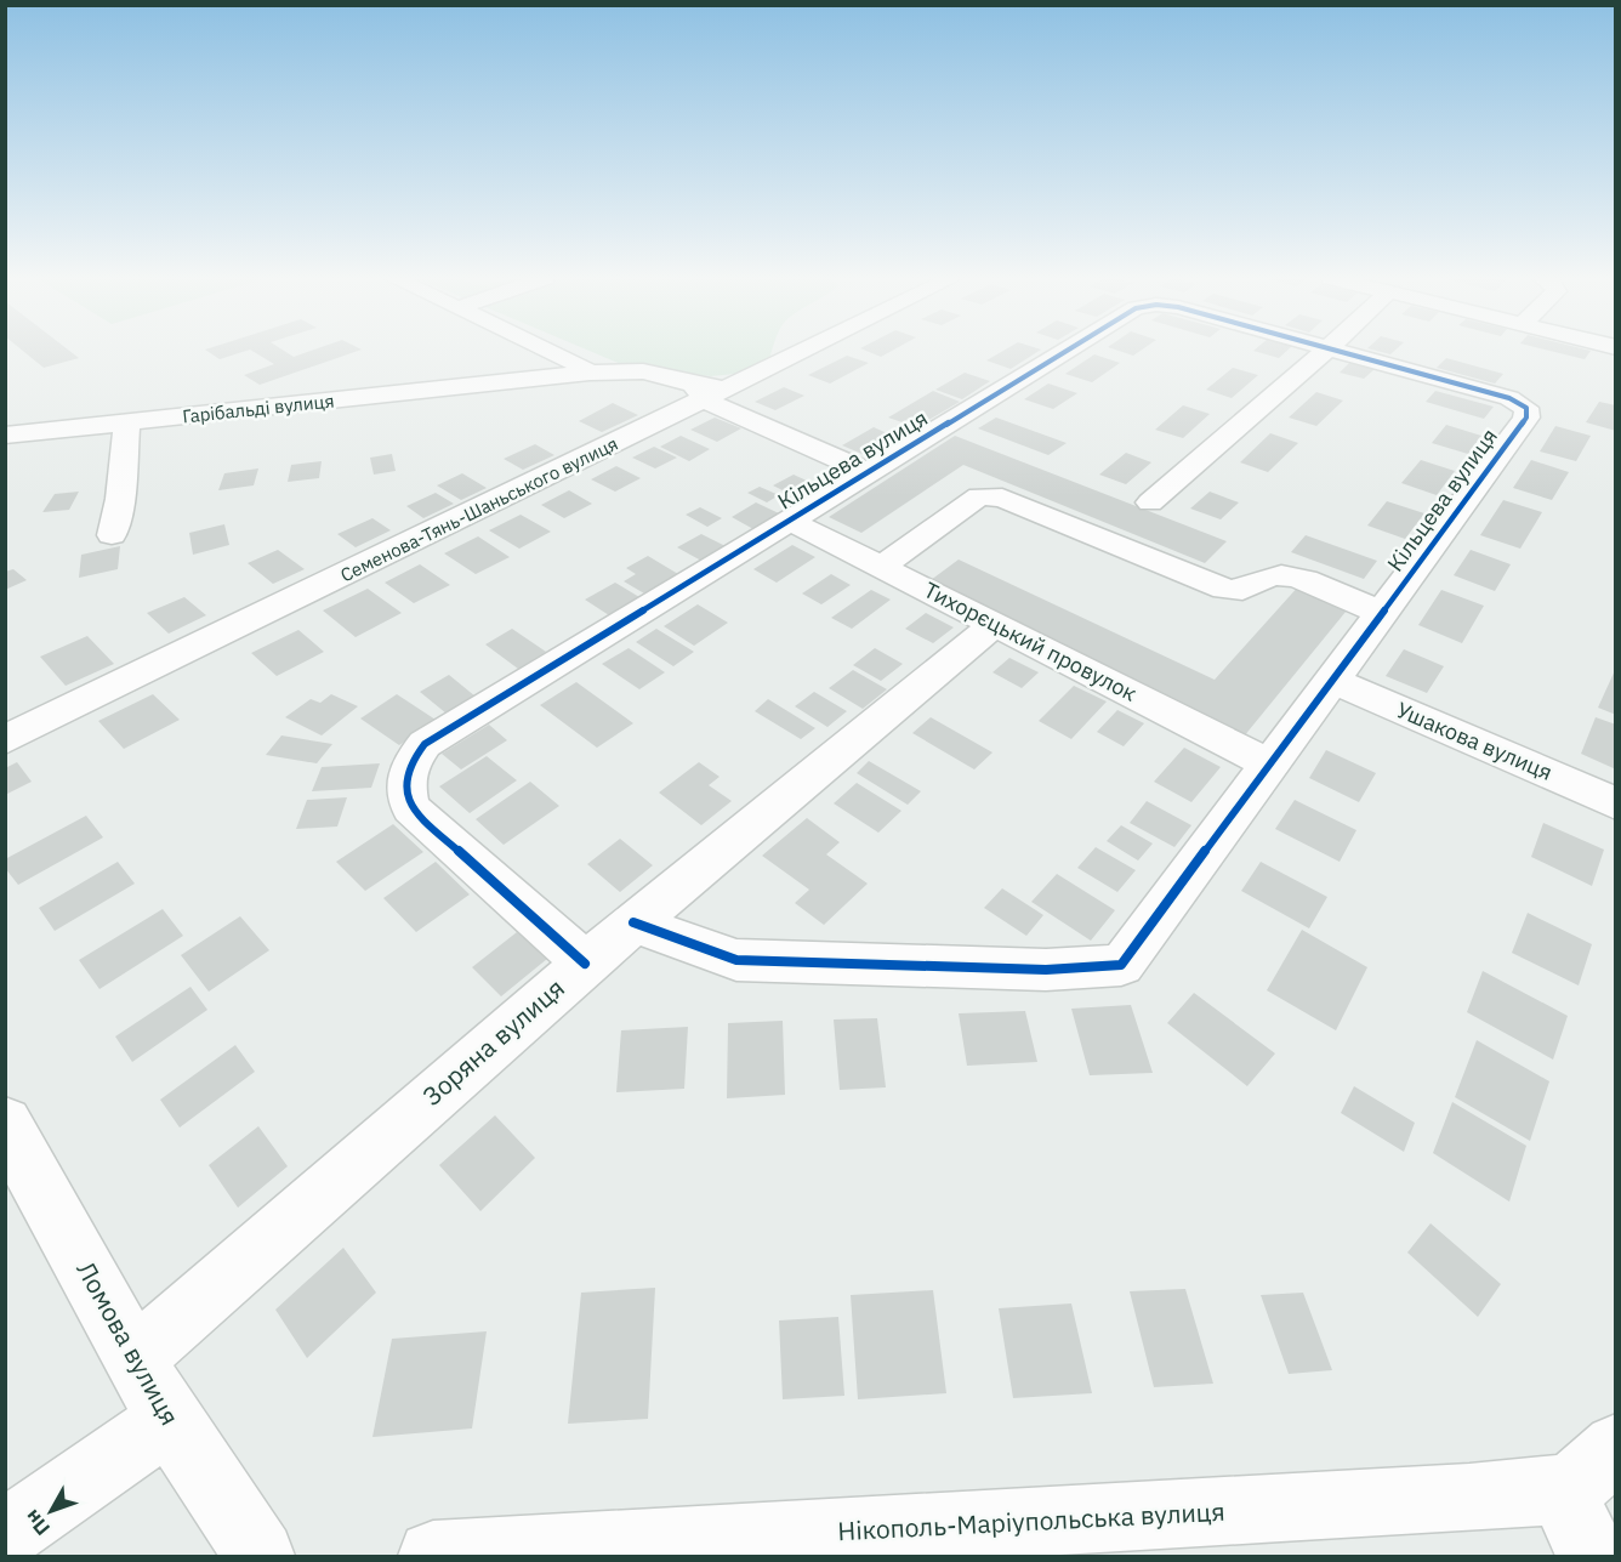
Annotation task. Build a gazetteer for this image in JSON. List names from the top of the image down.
{
  "streets": {
    "street": [
      "Гарібальді вулиця",
      "Кільцева вулиця",
      "Семенова-Тянь-Шаньського вулиця",
      "Тихорєцький провулок",
      "Ушакова вулиця",
      "Зоряна вулиця",
      "Ломова вулиця",
      "Нікополь-Маріупольська вулиця"
    ]
  },
  "crossings": [
    ["Гарібальді вулиця", "Кільцева вулиця"],
    ["Гарібальді вулиця", "Семенова-Тянь-Шаньського вулиця"],
    ["Кільцева вулиця", "Тихорєцький провулок"],
    ["Кільцева вулиця", "Ушакова вулиця"],
    ["Кільцева вулиця", "Зоряна вулиця"],
    ["Тихорєцький провулок", "Зоряна вулиця"],
    ["Зоряна вулиця", "Ломова вулиця"]
  ],
  "north": "bottom left"
}
